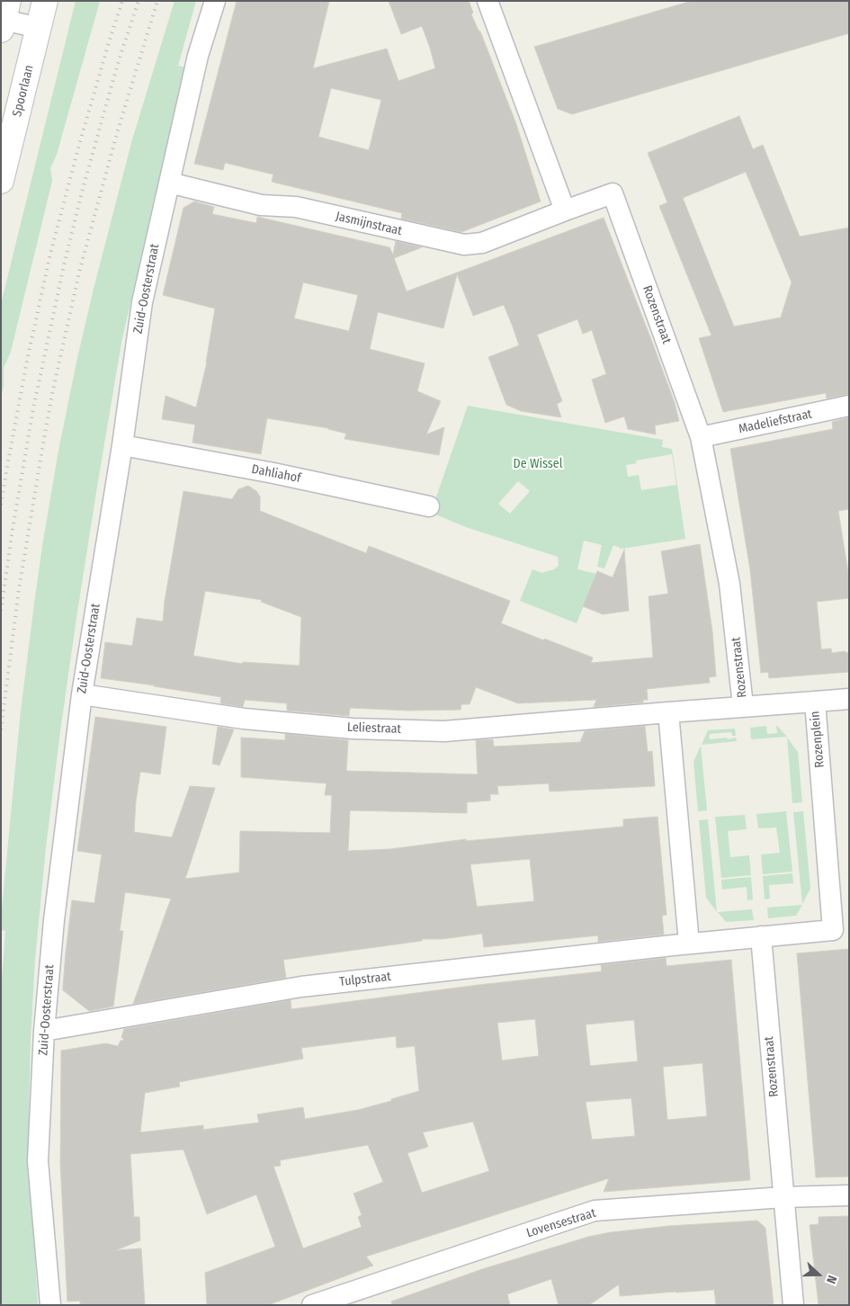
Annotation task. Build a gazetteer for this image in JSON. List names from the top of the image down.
{
  "streets": {
    "street": [
      "Spoorlaan",
      "Jasmijnstraat",
      "Zuid-Oosterstraat",
      "Rozenstraat",
      "Madeliefstraat",
      "Dahliahof",
      "Leliestraat",
      "Rozenplein",
      "Tulpstraat",
      "Lovensestraat"
    ]
  },
  "crossings": [
    ["Jasmijnstraat", "Zuid-Oosterstraat"],
    ["Jasmijnstraat", "Rozenstraat"],
    ["Zuid-Oosterstraat", "Dahliahof"],
    ["Zuid-Oosterstraat", "Leliestraat"],
    ["Zuid-Oosterstraat", "Tulpstraat"],
    ["Rozenstraat", "Madeliefstraat"],
    ["Rozenstraat", "Rozenplein"],
    ["Rozenstraat", "Lovensestraat"],
    ["Leliestraat", "Rozenplein"],
    ["Rozenplein", "Tulpstraat"]
  ],
  "parks": ["De Wissel"],
  "north": "right"
}
